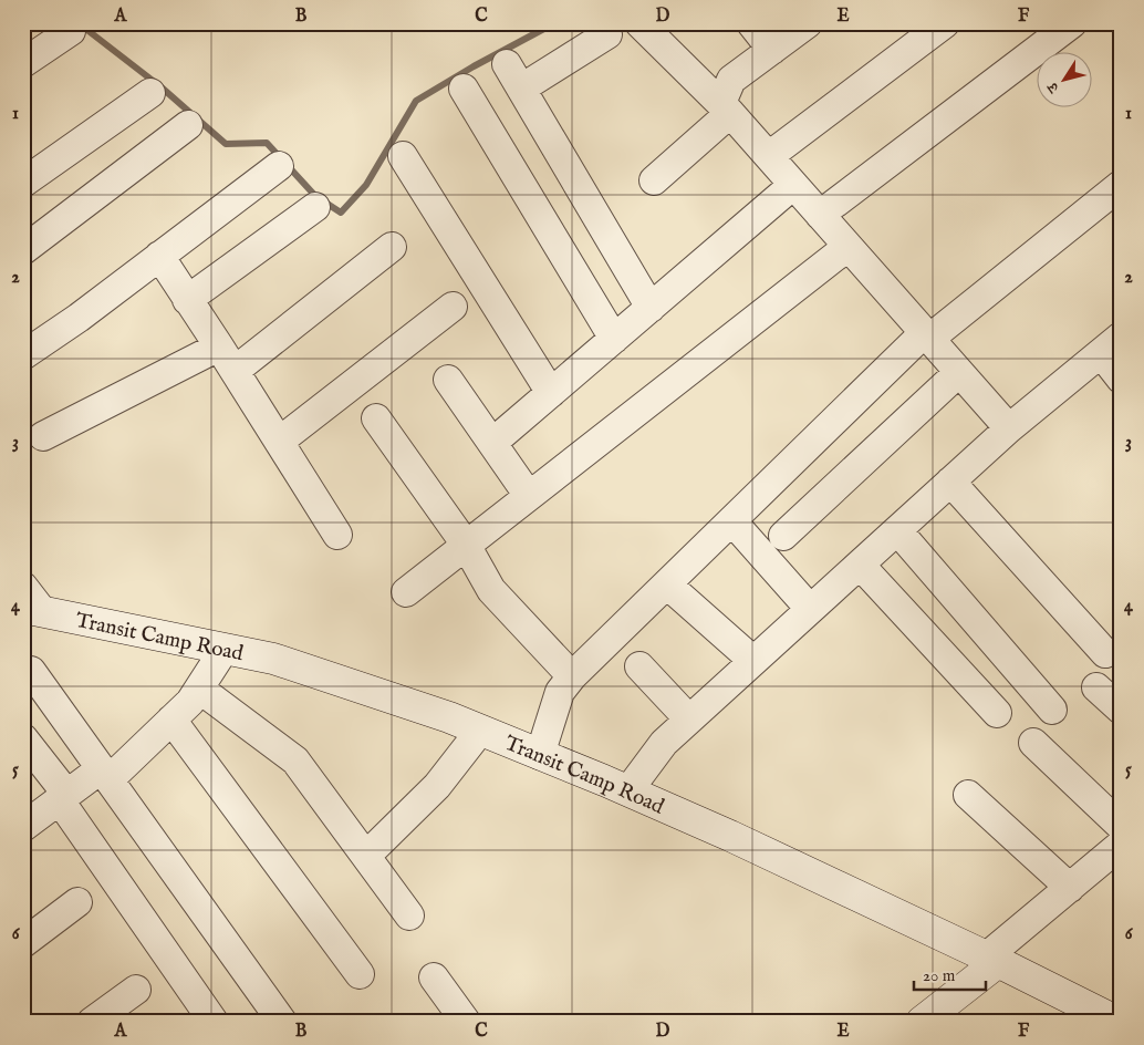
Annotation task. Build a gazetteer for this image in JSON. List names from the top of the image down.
{
  "streets": {
    "main road": ["Transit Camp Road"]
  },
  "scale_bar": "20 m",
  "north": "bottom left",
  "grid": {
    "columns": [
      "A",
      "B",
      "C",
      "D",
      "E",
      "F"
    ],
    "rows": [
      "1",
      "2",
      "3",
      "4",
      "5",
      "6"
    ]
  }
}
